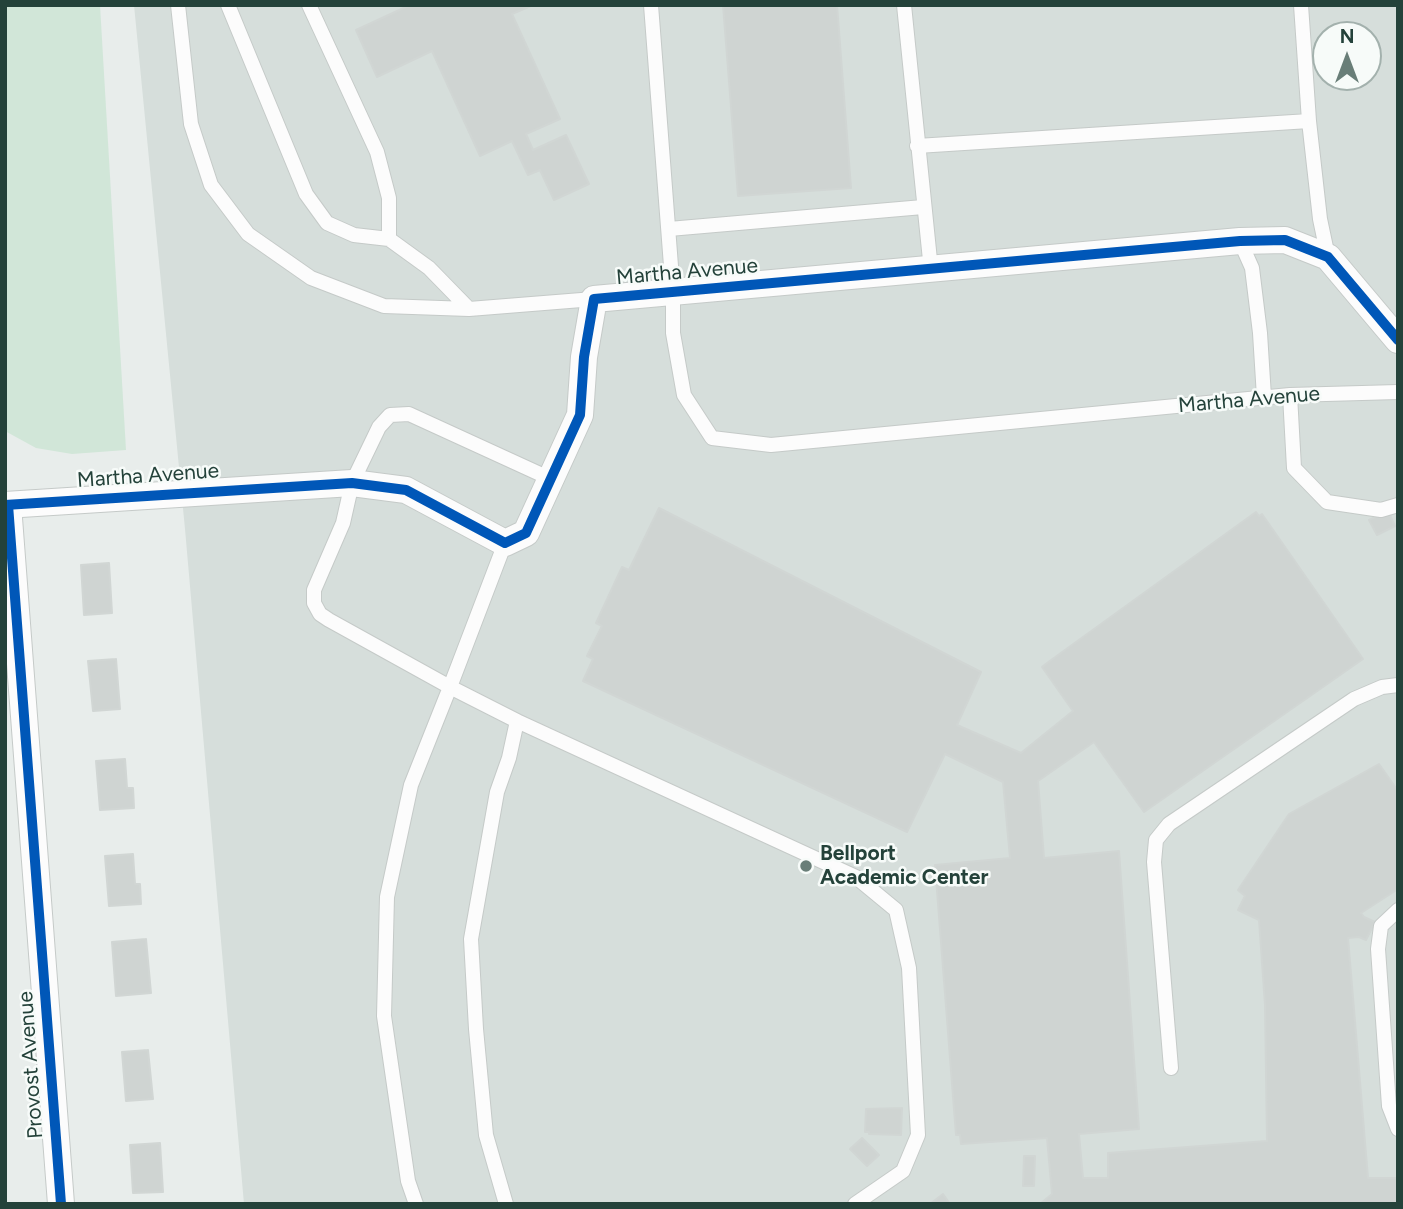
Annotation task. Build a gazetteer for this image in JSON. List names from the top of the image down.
{
  "streets": {
    "street": ["Martha Avenue", "Provost Avenue"]
  },
  "crossings": [
    ["Martha Avenue", "Provost Avenue"]
  ],
  "places": ["Bellport Academic Center"],
  "north": "top"
}
